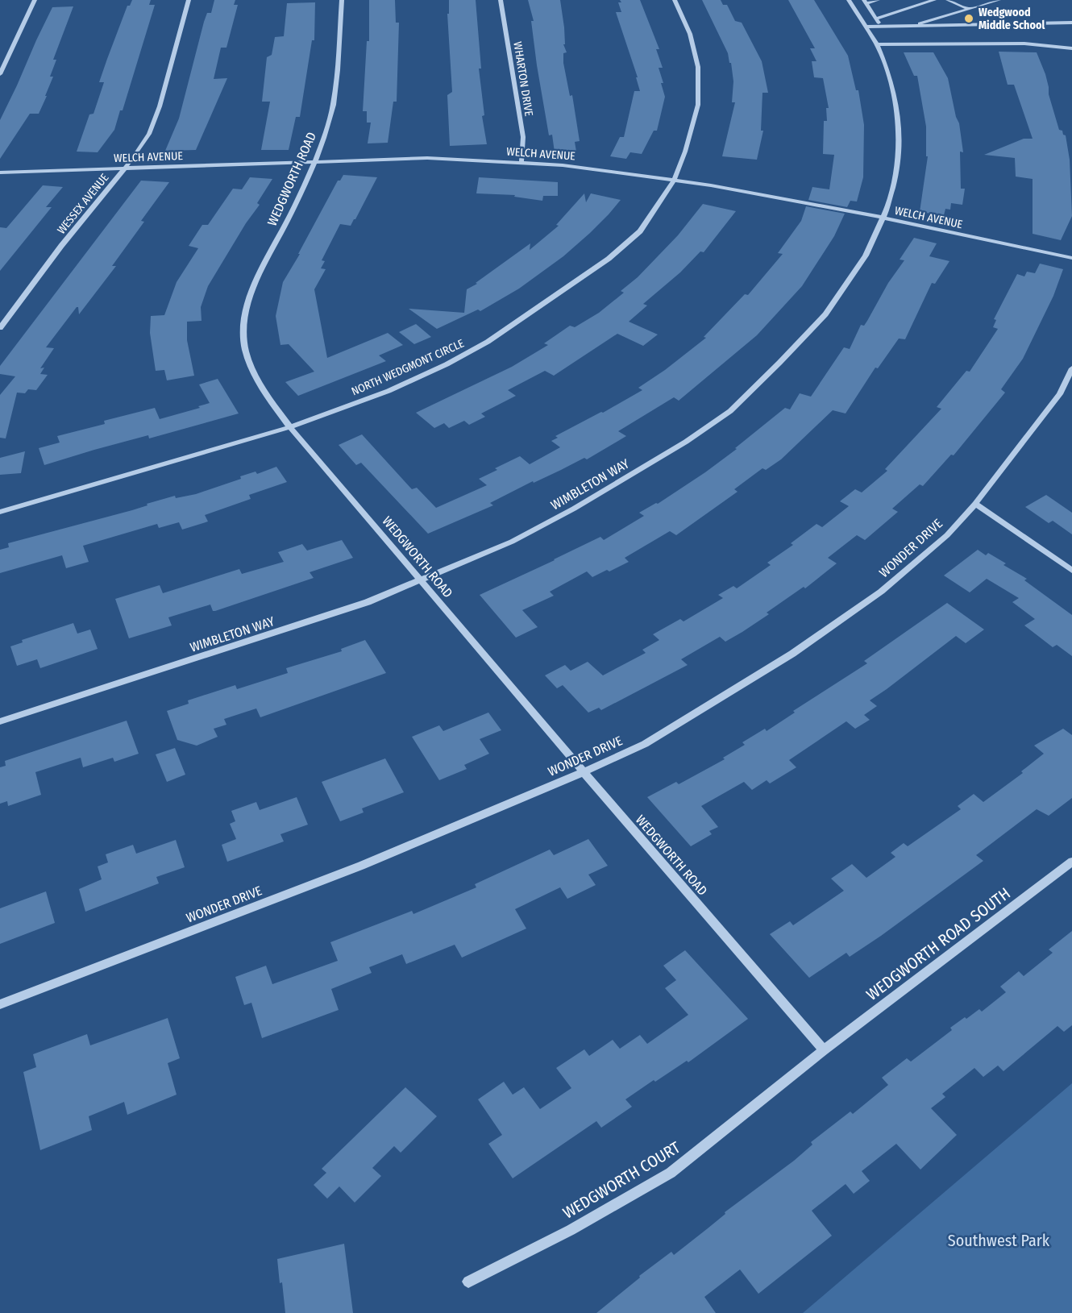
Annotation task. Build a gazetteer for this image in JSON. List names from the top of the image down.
{
  "streets": {
    "street": [
      "WHARTON DRIVE",
      "WELCH AVENUE",
      "WEDGWORTH ROAD",
      "WESSEX AVENUE",
      "NORTH WEDGMONT CIRCLE",
      "WIMBLETON WAY",
      "WONDER DRIVE",
      "WEDGWORTH ROAD SOUTH",
      "WEDGWORTH COURT"
    ]
  },
  "crossings": [
    ["WHARTON DRIVE", "WELCH AVENUE"],
    ["WELCH AVENUE", "WEDGWORTH ROAD"],
    ["WELCH AVENUE", "WESSEX AVENUE"],
    ["WELCH AVENUE", "NORTH WEDGMONT CIRCLE"],
    ["WELCH AVENUE", "WIMBLETON WAY"],
    ["WEDGWORTH ROAD", "NORTH WEDGMONT CIRCLE"],
    ["WEDGWORTH ROAD", "WIMBLETON WAY"],
    ["WEDGWORTH ROAD", "WONDER DRIVE"],
    ["WEDGWORTH ROAD", "WEDGWORTH ROAD SOUTH"],
    ["WEDGWORTH ROAD", "WEDGWORTH COURT"],
    ["WEDGWORTH ROAD SOUTH", "WEDGWORTH COURT"]
  ],
  "parks": ["Southwest Park"],
  "places": ["Wedgwood Middle School"]
}
